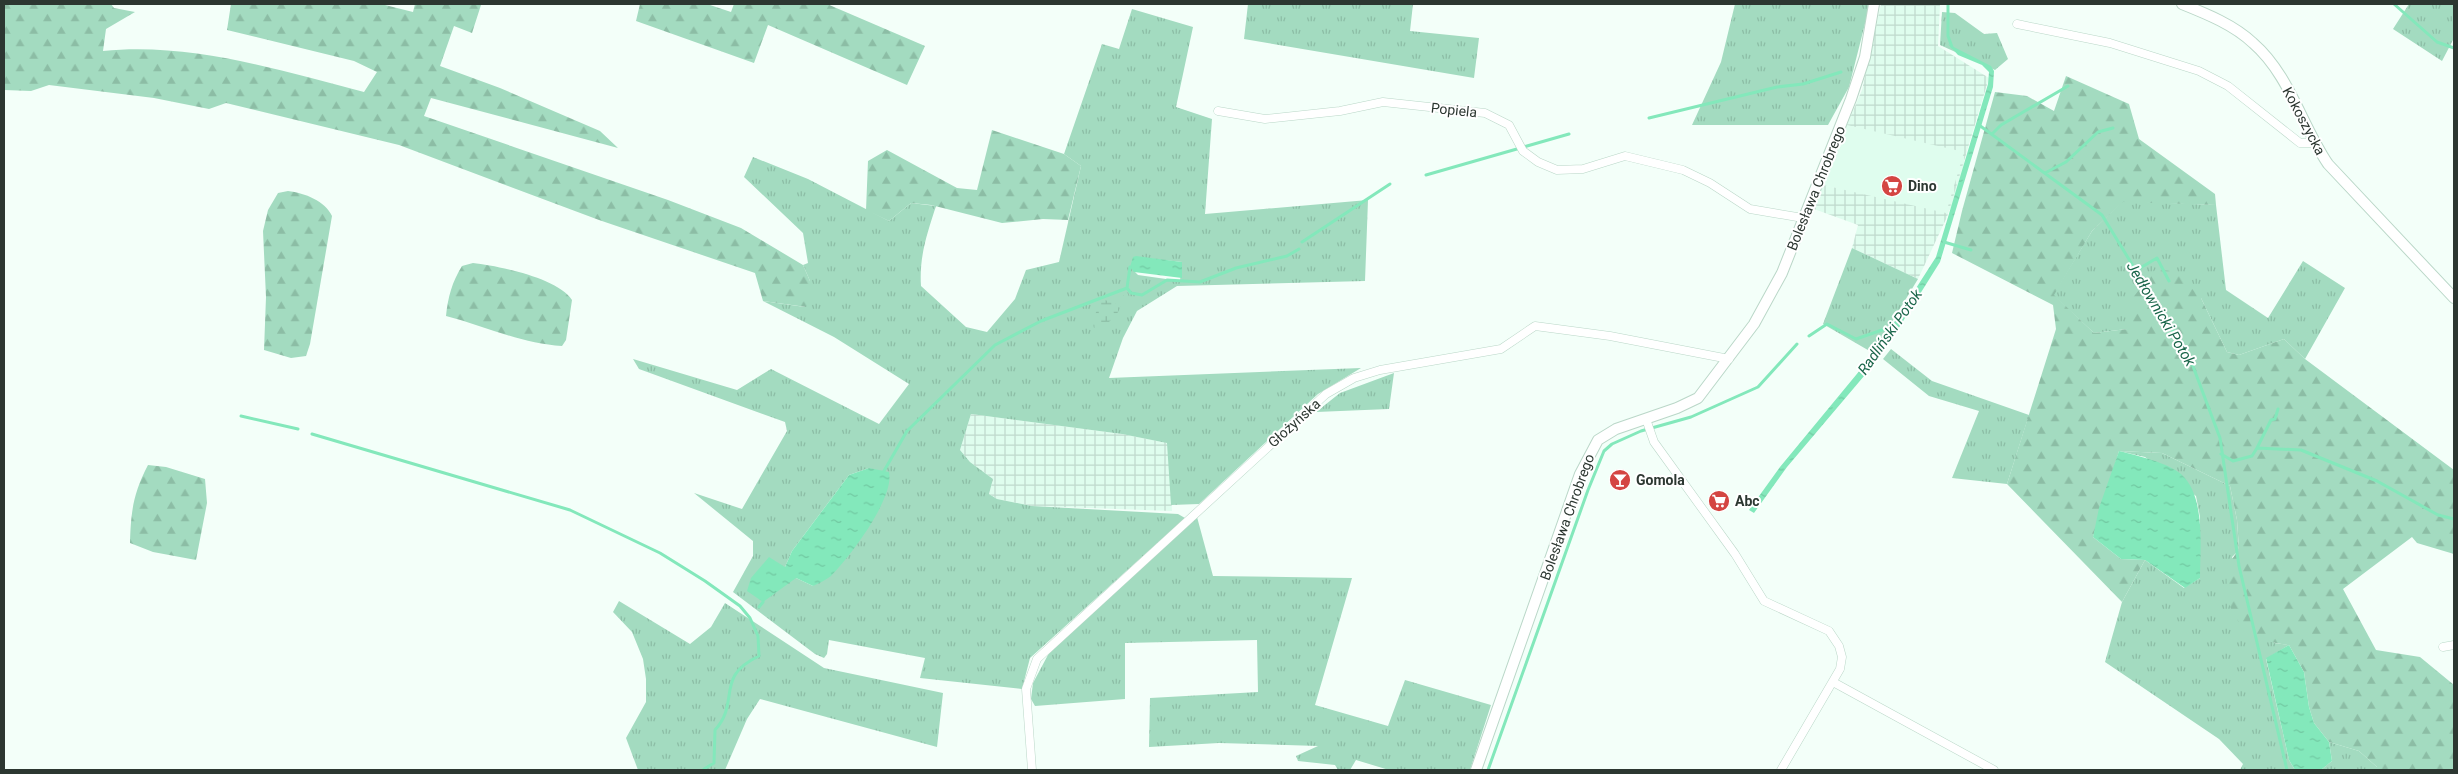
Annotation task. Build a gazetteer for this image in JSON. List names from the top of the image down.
{
  "streets": {
    "street": [
      "Popiela",
      "Kokoszycka",
      "Bolesława Chrobrego",
      "Głożyńska"
    ]
  },
  "crossings": [
    ["Popiela", "Bolesława Chrobrego"],
    ["Bolesława Chrobrego", "Głożyńska"]
  ],
  "water": ["Jedłownicki Potok", "Radliński Potok"],
  "places": {
    "supermarket": ["Dino", "Abc"],
    "bar": ["Gomola"]
  }
}
